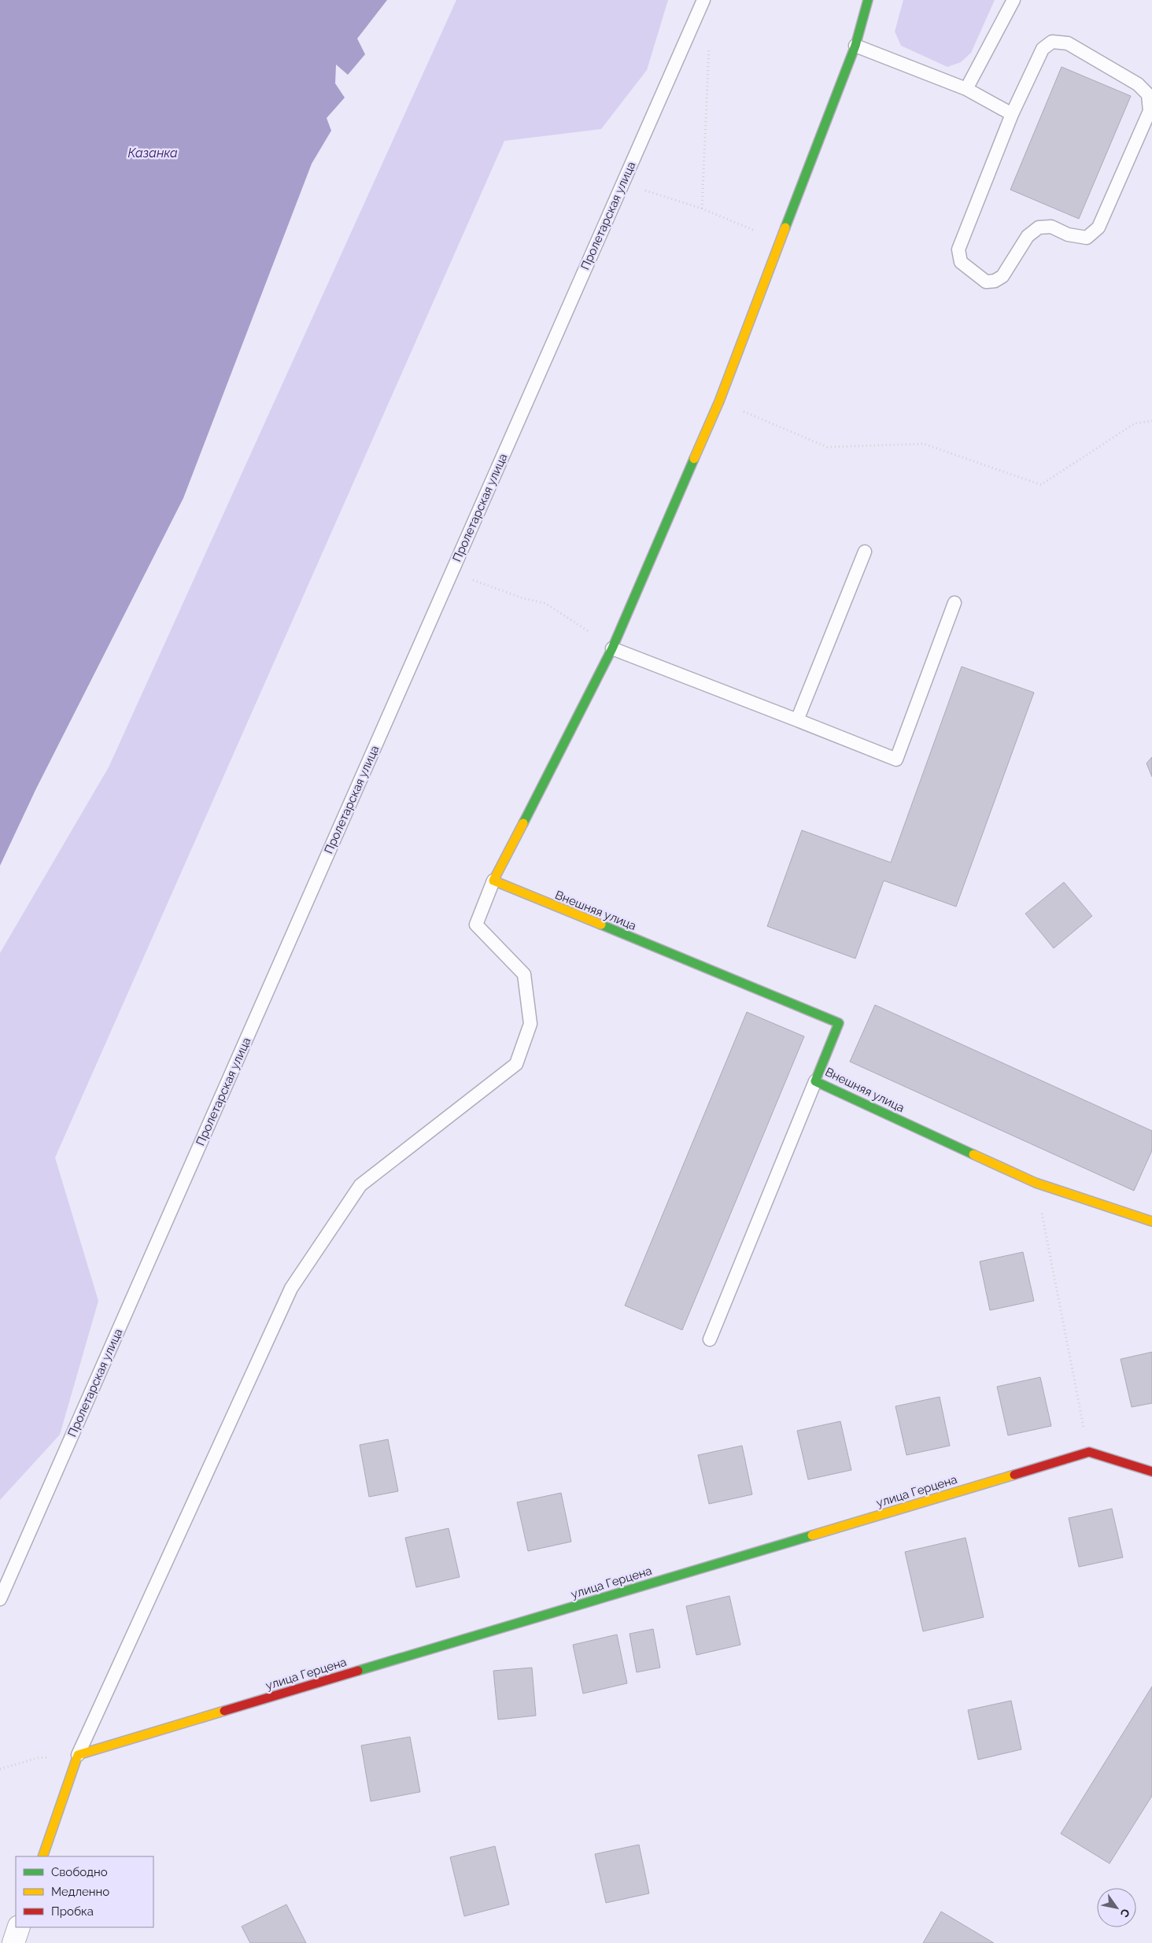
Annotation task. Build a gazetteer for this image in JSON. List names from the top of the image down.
{
  "streets": {
    "street": ["Внешняя улица", "улица Герцена"],
    "lane": ["Пролетарская улица"]
  },
  "water": ["Казанка"],
  "legend": ["Свободно", "Медленно", "Пробка"],
  "north": "bottom right"
}
